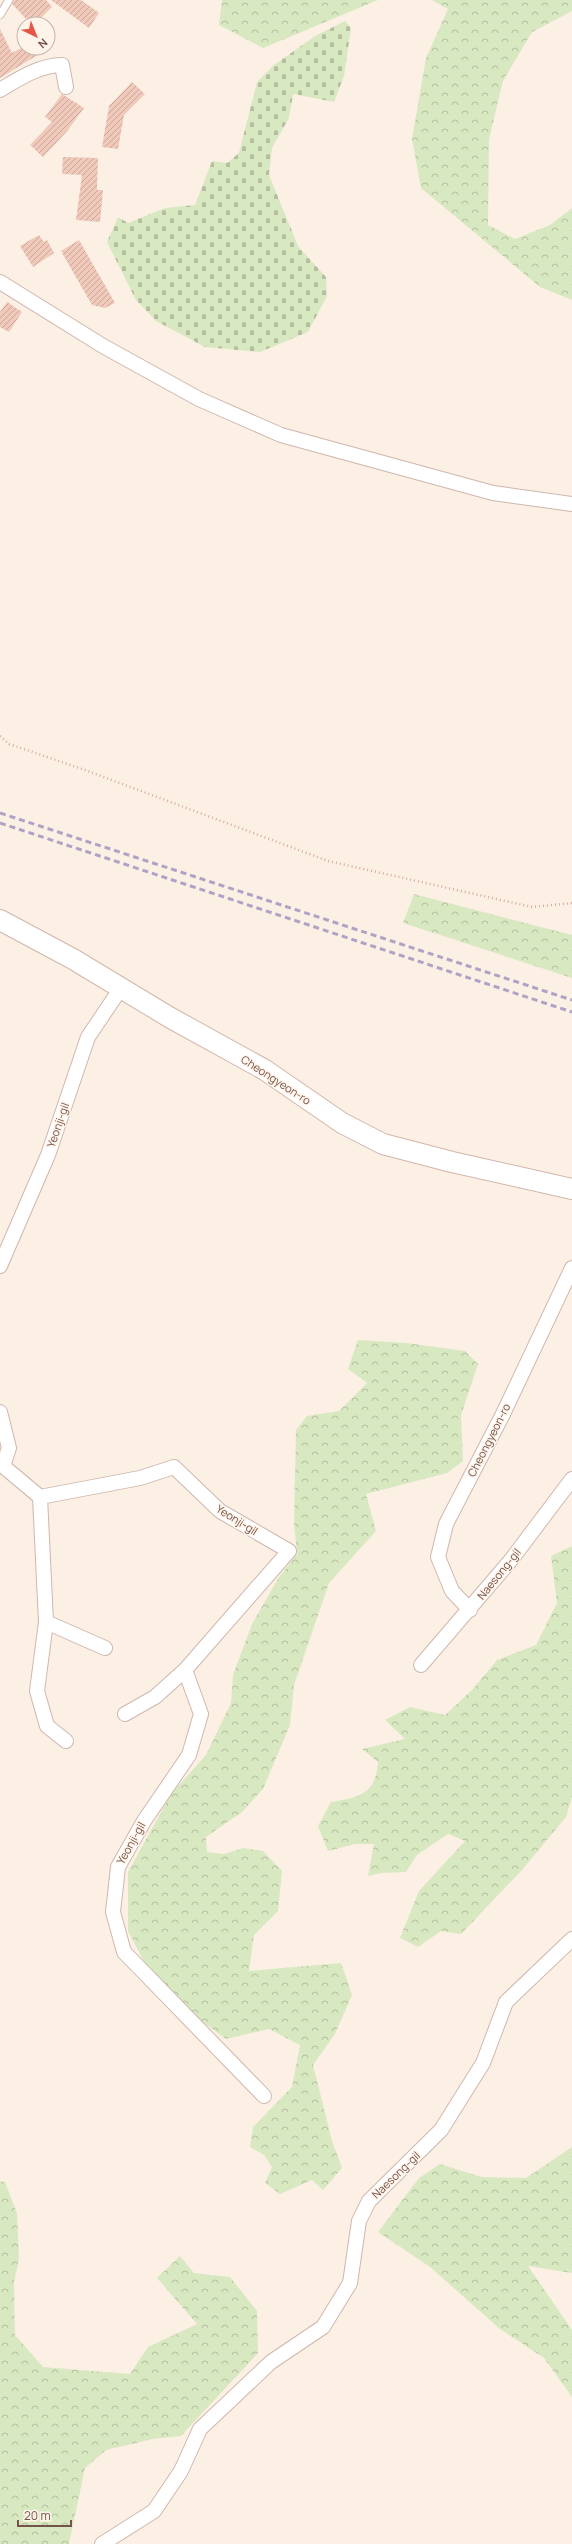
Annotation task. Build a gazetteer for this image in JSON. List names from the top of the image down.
{
  "streets": {
    "main road": ["Cheongyeon-ro"],
    "street": ["Yeonji-gil", "Naesong-gil"]
  },
  "crossings": [
    ["Cheongyeon-ro", "Yeonji-gil"],
    ["Cheongyeon-ro", "Naesong-gil"]
  ],
  "scale_bar": "20 m",
  "north": "bottom right"
}
